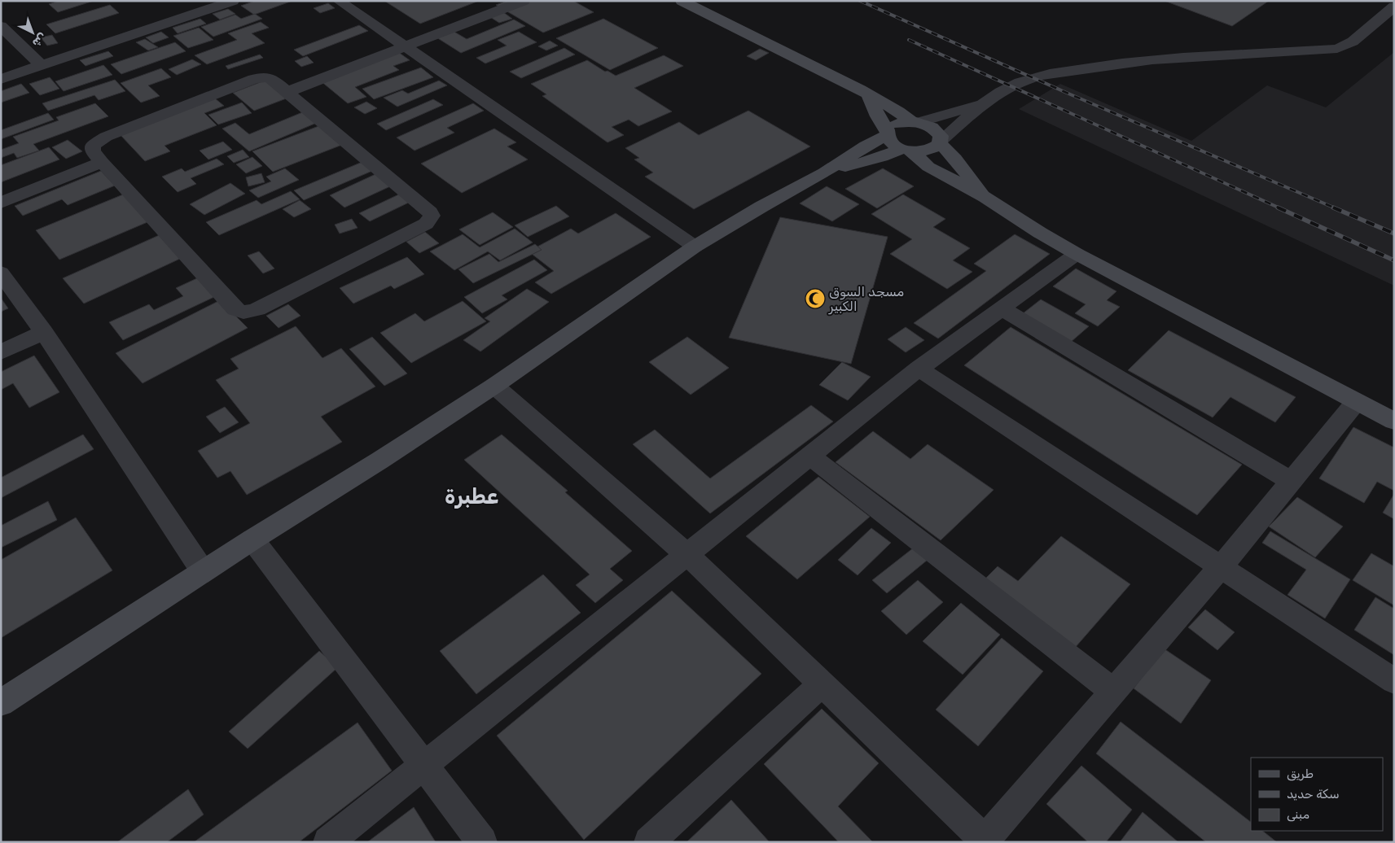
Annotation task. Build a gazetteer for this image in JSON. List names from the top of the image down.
{
  "districts": ["عطبرة"],
  "places": {
    "mosque": ["مسجد السوق الكبير"]
  },
  "legend": ["طريق", "سكة حديد", "مبنى"],
  "north": "bottom right"
}
